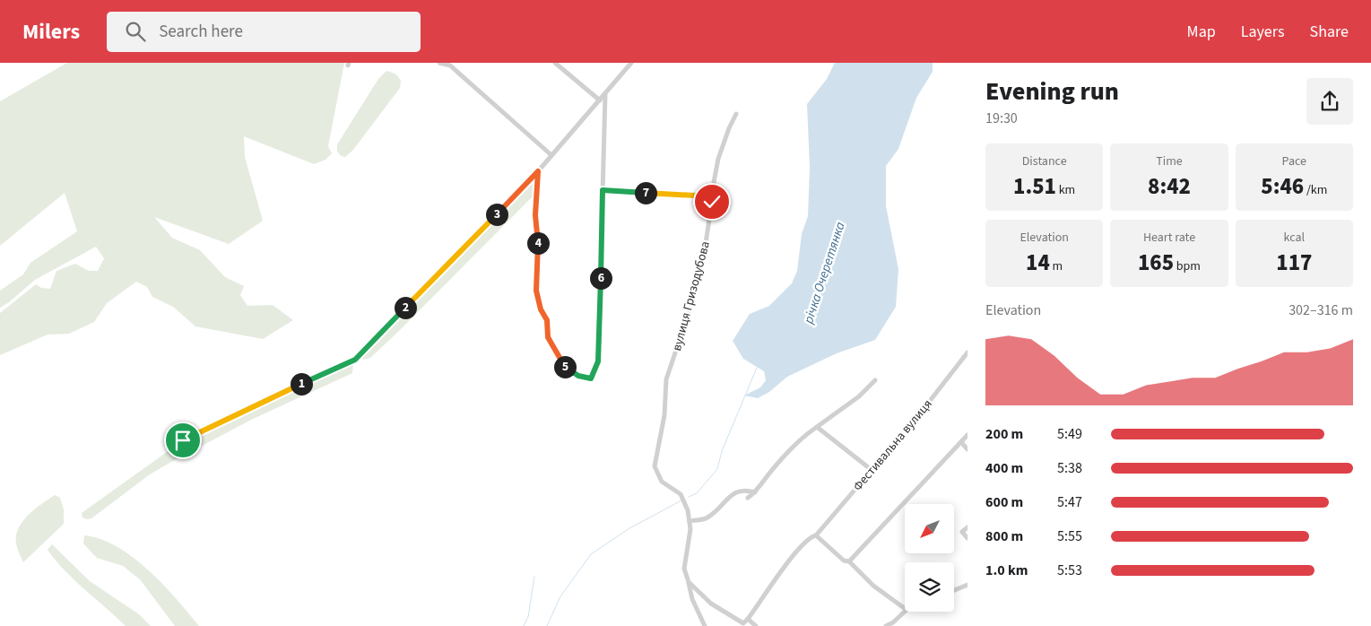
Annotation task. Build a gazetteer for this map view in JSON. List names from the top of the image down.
{
  "streets": {
    "street": ["вулиця Гризодубова", "Фестивальна вулиця"]
  },
  "water": ["річка Очеретянка"],
  "north": "bottom left",
  "page": {
    "header": "Milers",
    "search": "Search here",
    "nav": ["Map", "Layers", "Share"],
    "heading": ["Evening run", "19:30"],
    "stats": [
      ["Distance", "1.51 km"],
      ["Time", "8:42"],
      ["Pace", "5:46 /km"],
      ["Elevation", "14 m"],
      ["Heart rate", "165 bpm"],
      ["kcal", "117"]
    ],
    "pins": [
      "7",
      "3",
      "4",
      "6",
      "2",
      "5",
      "1"
    ],
    "chart": ["Elevation", "302–316 m"],
    "list": [
      {
        "name": "200 m",
        "note": "5:49"
      },
      {
        "name": "400 m",
        "note": "5:38"
      },
      {
        "name": "600 m",
        "note": "5:47"
      },
      {
        "name": "800 m",
        "note": "5:55"
      },
      {
        "name": "1.0 km",
        "note": "5:53"
      }
    ]
  }
}
